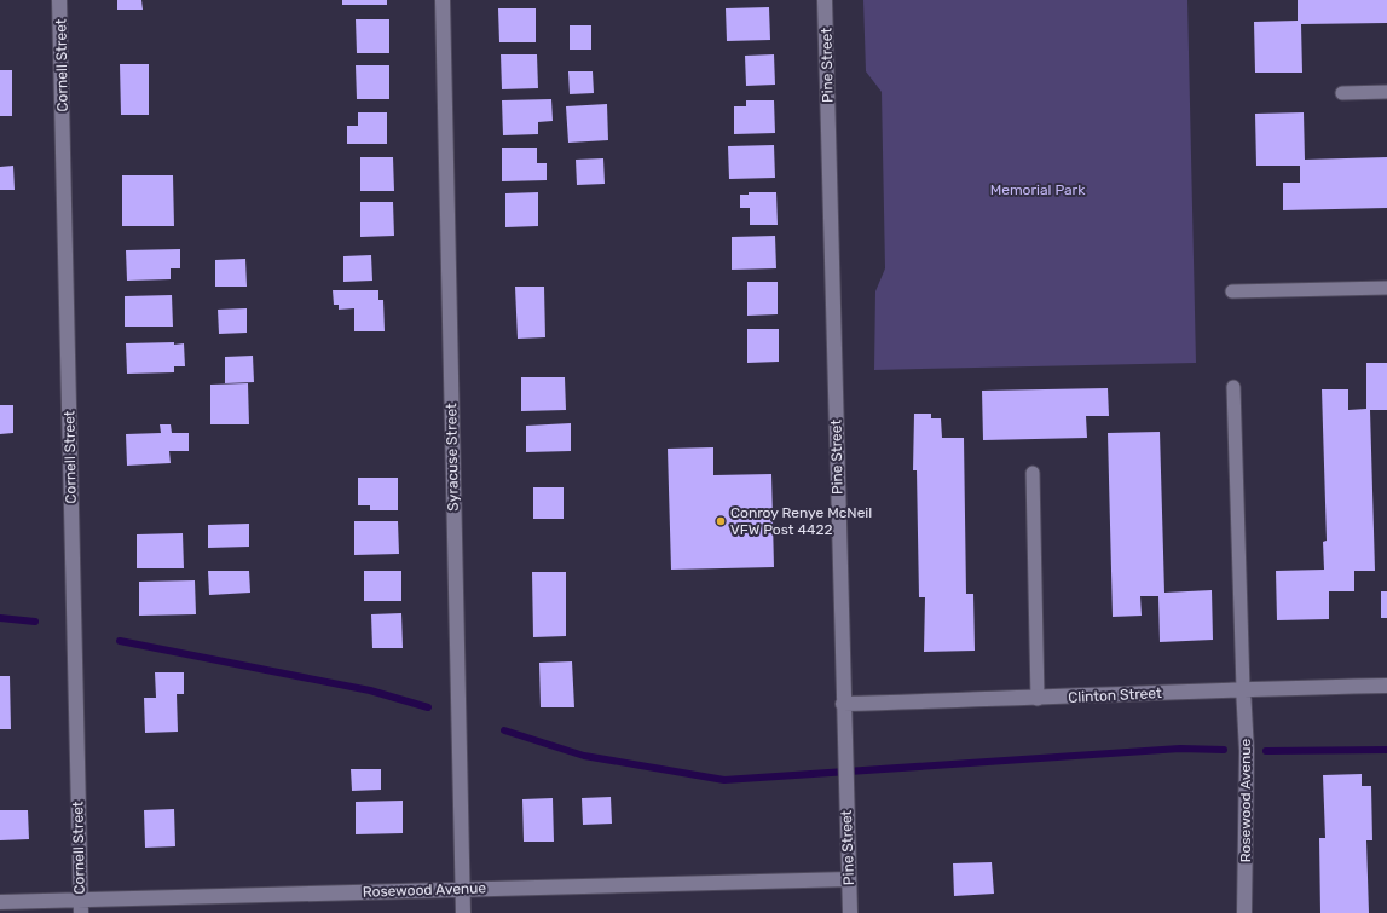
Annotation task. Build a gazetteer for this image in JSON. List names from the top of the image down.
{
  "streets": {
    "street": [
      "Cornell Street",
      "Pine Street",
      "Syracuse Street",
      "Clinton Street",
      "Rosewood Avenue"
    ]
  },
  "crossings": [
    ["Cornell Street", "Rosewood Avenue"],
    ["Pine Street", "Clinton Street"],
    ["Pine Street", "Rosewood Avenue"],
    ["Syracuse Street", "Rosewood Avenue"],
    ["Clinton Street", "Rosewood Avenue"]
  ],
  "parks": ["Memorial Park"],
  "places": ["Conroy Renye McNeil VFW Post 4422"]
}
